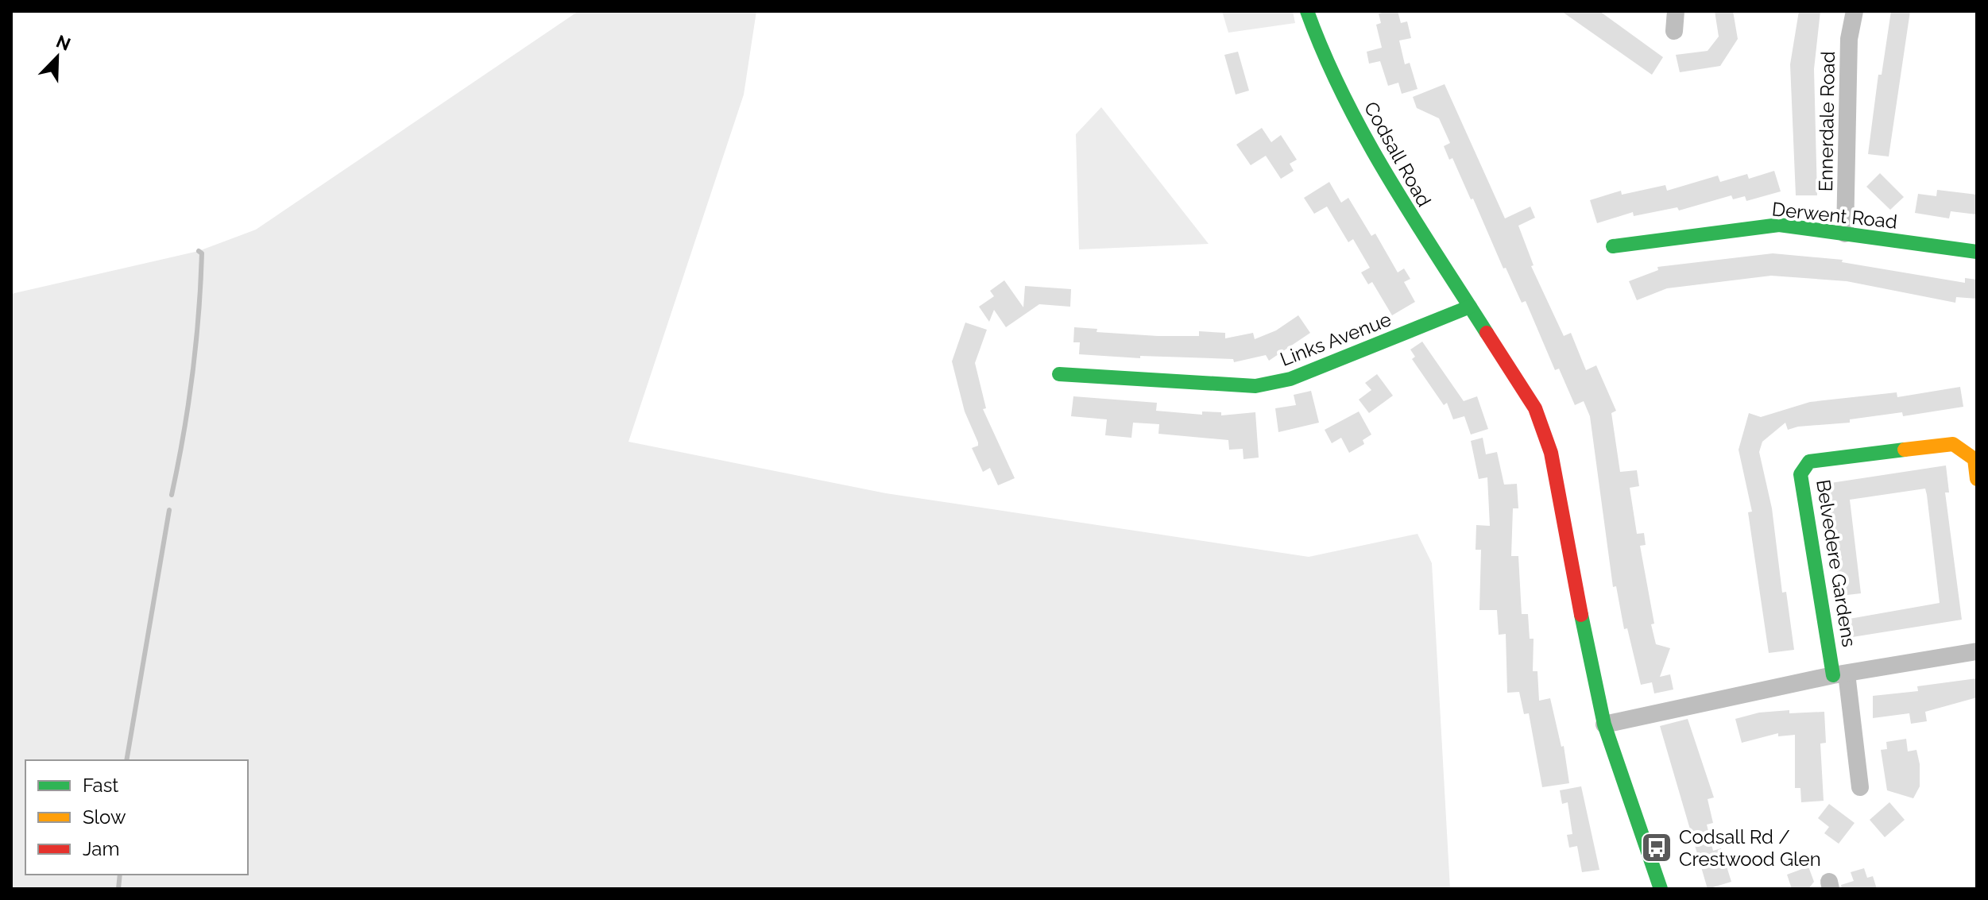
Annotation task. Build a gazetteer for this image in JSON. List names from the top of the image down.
{
  "streets": {
    "street": [
      "Ennerdale Road",
      "Codsall Road",
      "Derwent Road",
      "Links Avenue",
      "Belvedere Gardens"
    ]
  },
  "crossings": [
    ["Ennerdale Road", "Derwent Road"],
    ["Codsall Road", "Links Avenue"],
    ["Codsall Road", "Belvedere Gardens"]
  ],
  "places": {
    "bus stop": ["Codsall Rd / Crestwood Glen"]
  },
  "legend": ["Fast", "Slow", "Jam"],
  "north": "top right"
}
